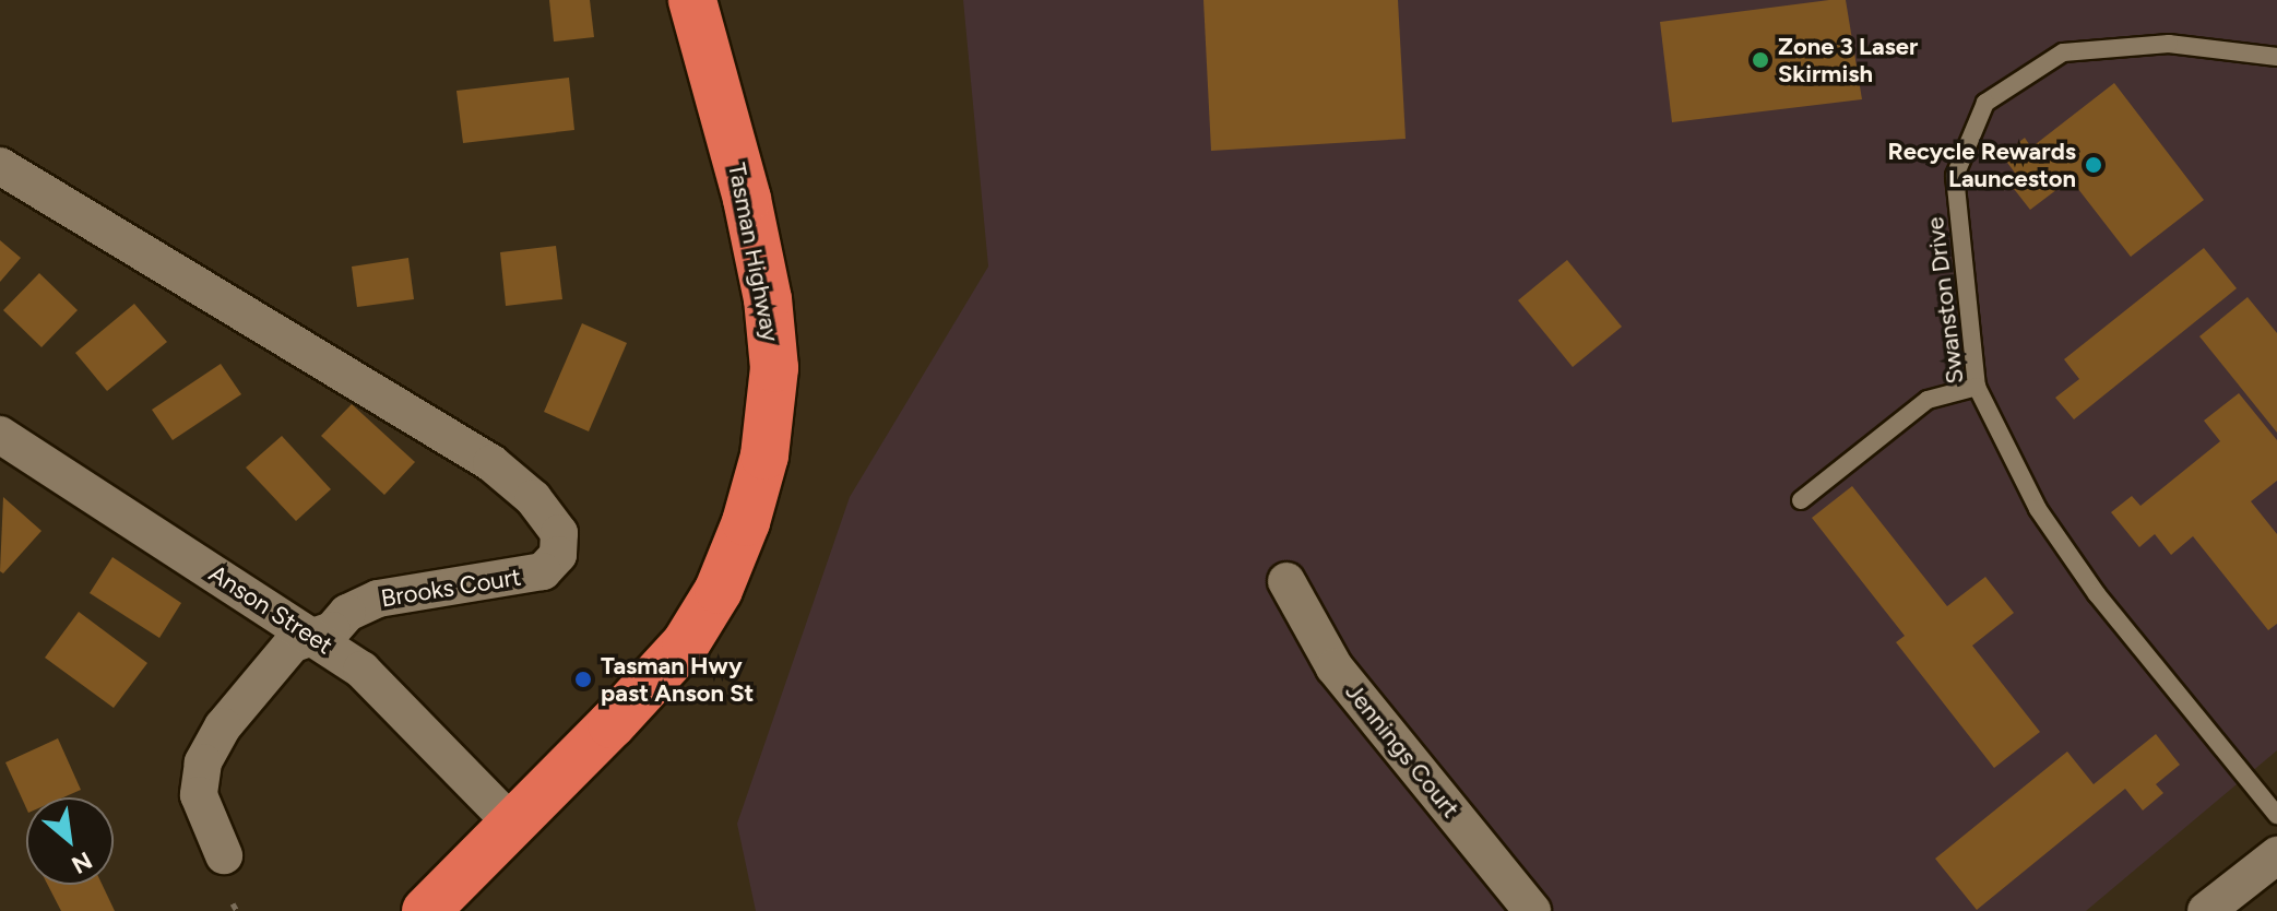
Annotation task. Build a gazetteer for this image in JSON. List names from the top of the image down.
{
  "streets": {
    "highway": ["Tasman Highway"],
    "street": ["Brooks Court", "Anson Street", "Jennings Court"],
    "lane": ["Swanston Drive"]
  },
  "crossings": [
    ["Tasman Highway", "Anson Street"],
    ["Brooks Court", "Anson Street"]
  ],
  "places": ["Zone 3 Laser Skirmish", "Recycle Rewards Launceston", "Tasman Hwy past Anson St"],
  "north": "bottom right"
}
